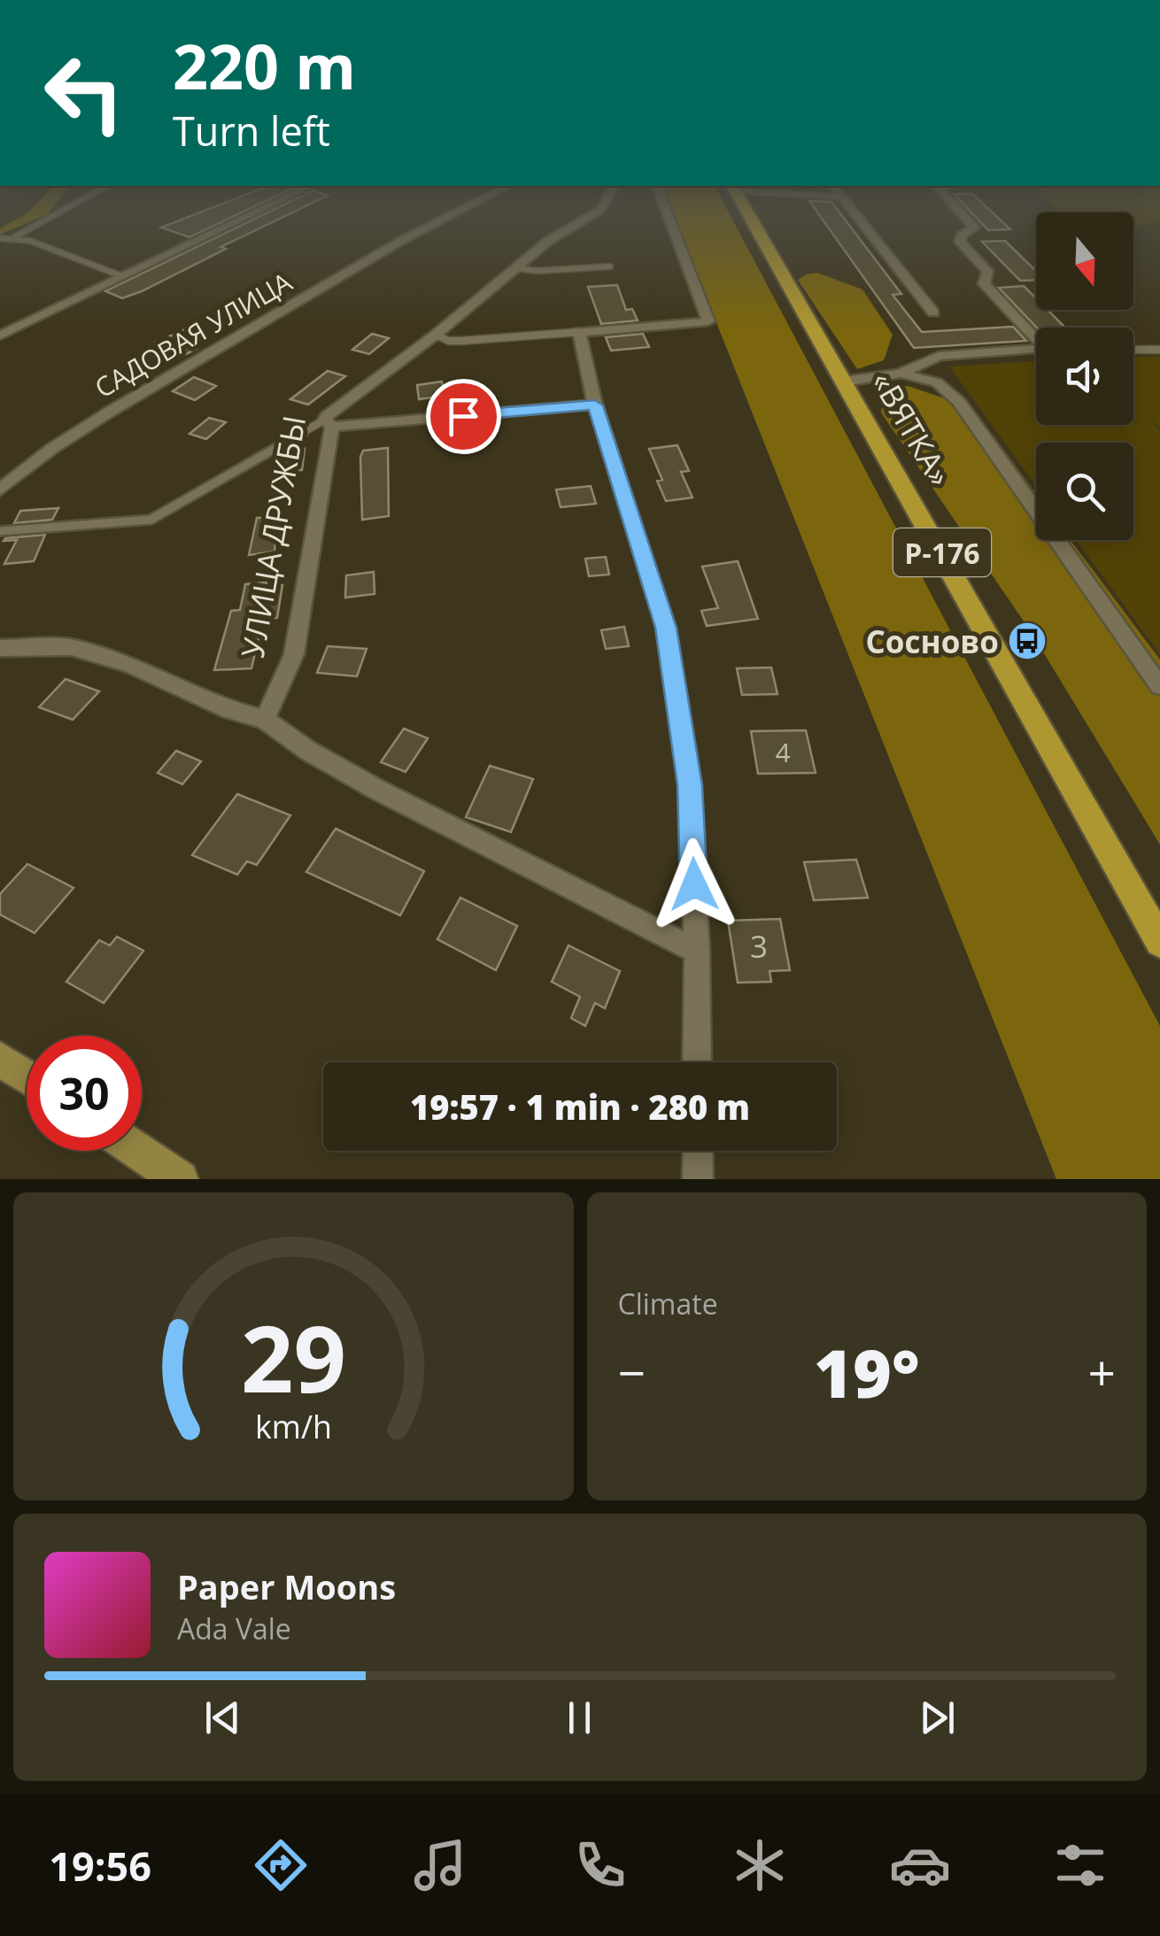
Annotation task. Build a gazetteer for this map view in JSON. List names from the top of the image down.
{
  "streets": {
    "main road": ["«ВЯТКА»", "Р-176"],
    "street": ["САДОВАЯ УЛИЦА", "УЛИЦА ДРУЖБЫ"]
  },
  "places": {
    "bus stop": ["Сосново"]
  },
  "house_numbers": ["4", "3"],
  "north": "bottom",
  "page": {
    "turn": ["220 m", "Turn left"],
    "limit": "30",
    "trip": "19:57 · 1 min · 280 m",
    "tile": "Climate",
    "heat": ["−", "19°", "+"],
    "song": ["Paper Moons", "Ada Vale"],
    "tabs": "19:56",
    "gauge": ["29", "km/h"]
  }
}
